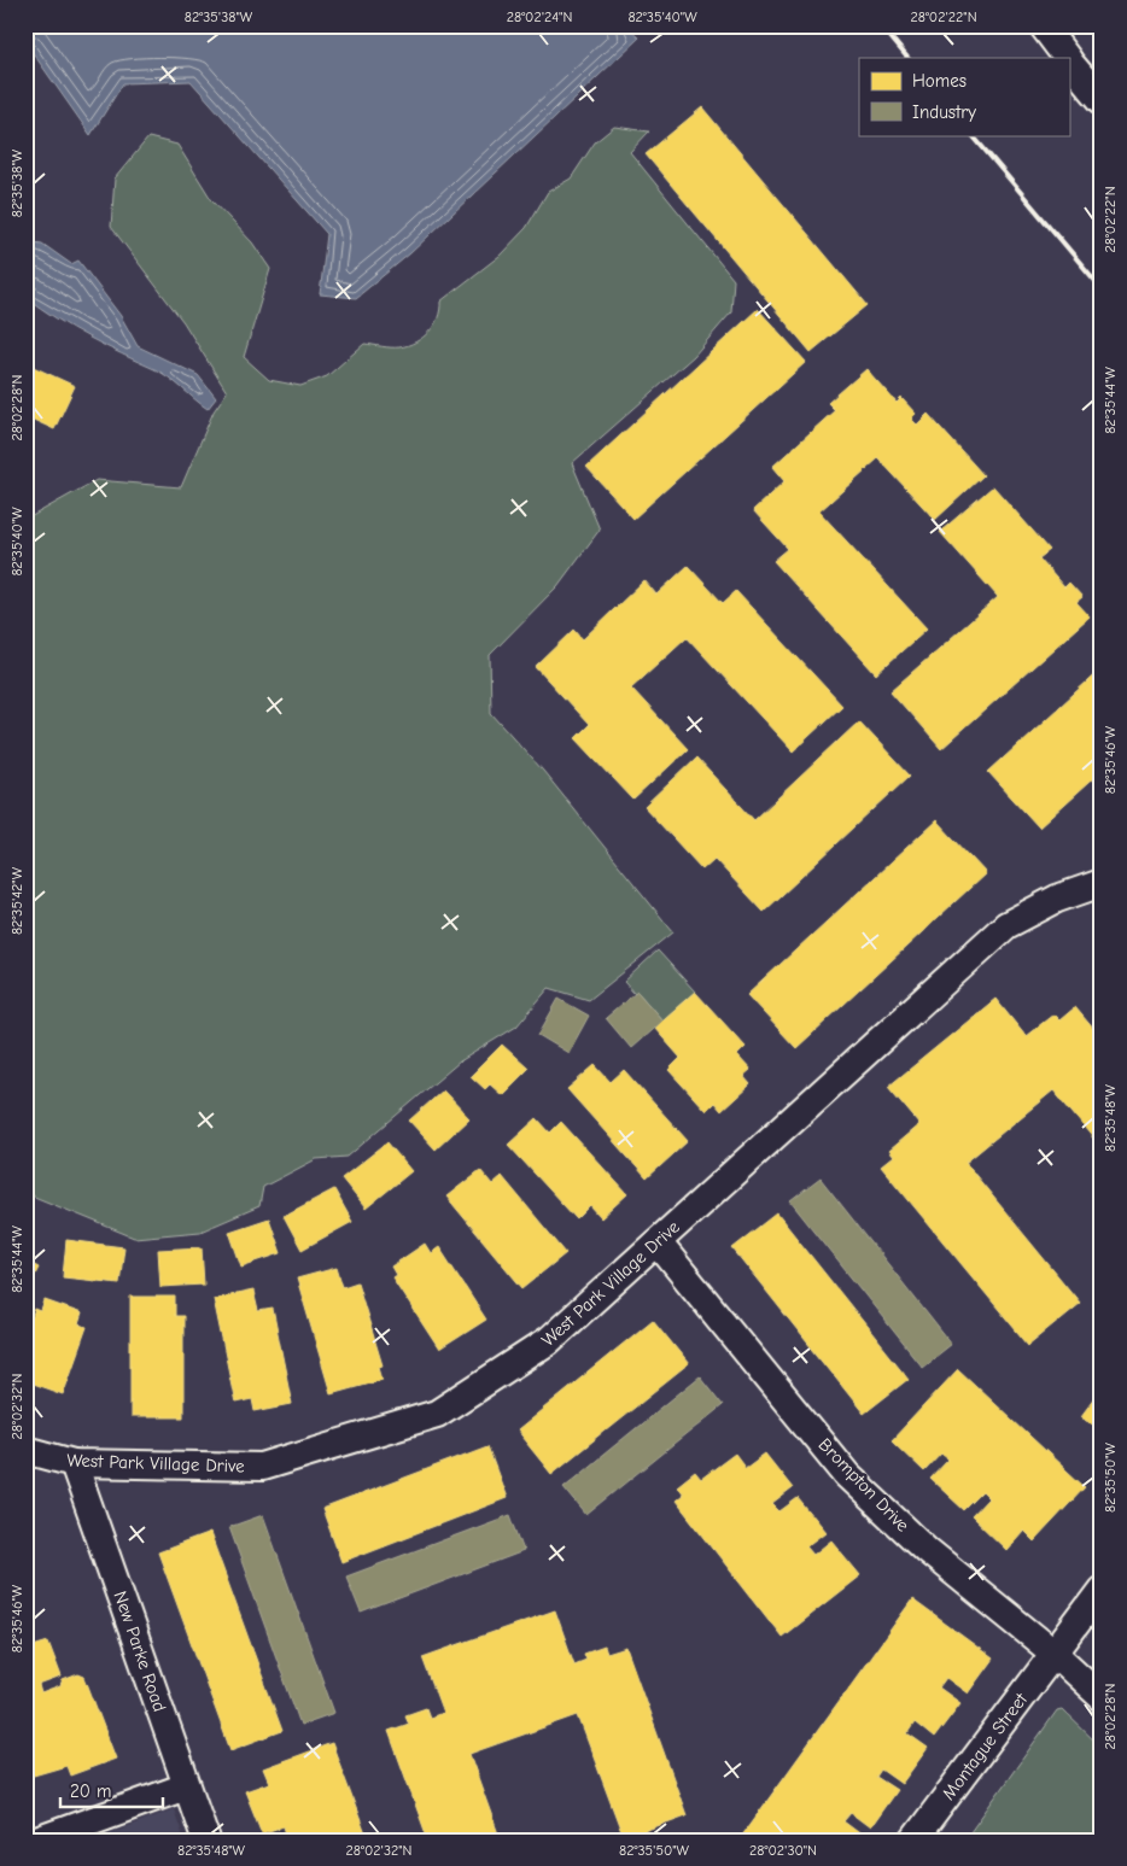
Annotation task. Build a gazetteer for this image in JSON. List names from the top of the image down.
{
  "streets": {
    "street": [
      "West Park Village Drive",
      "Brompton Drive",
      "New Parke Road",
      "Montague Street"
    ]
  },
  "crossings": [
    ["West Park Village Drive", "Brompton Drive"],
    ["West Park Village Drive", "New Parke Road"],
    ["Brompton Drive", "Montague Street"]
  ],
  "legend": ["Homes", "Industry"],
  "scale_bar": "20 m",
  "coordinates": [
    "82°35'38\"W",
    "28°02'24\"N",
    "82°35'40\"W",
    "28°02'22\"N",
    "82°35'44\"W",
    "28°02'28\"N",
    "82°35'46\"W",
    "82°35'42\"W",
    "82°35'48\"W",
    "28°02'32\"N",
    "82°35'50\"W",
    "28°02'30\"N"
  ]
}
